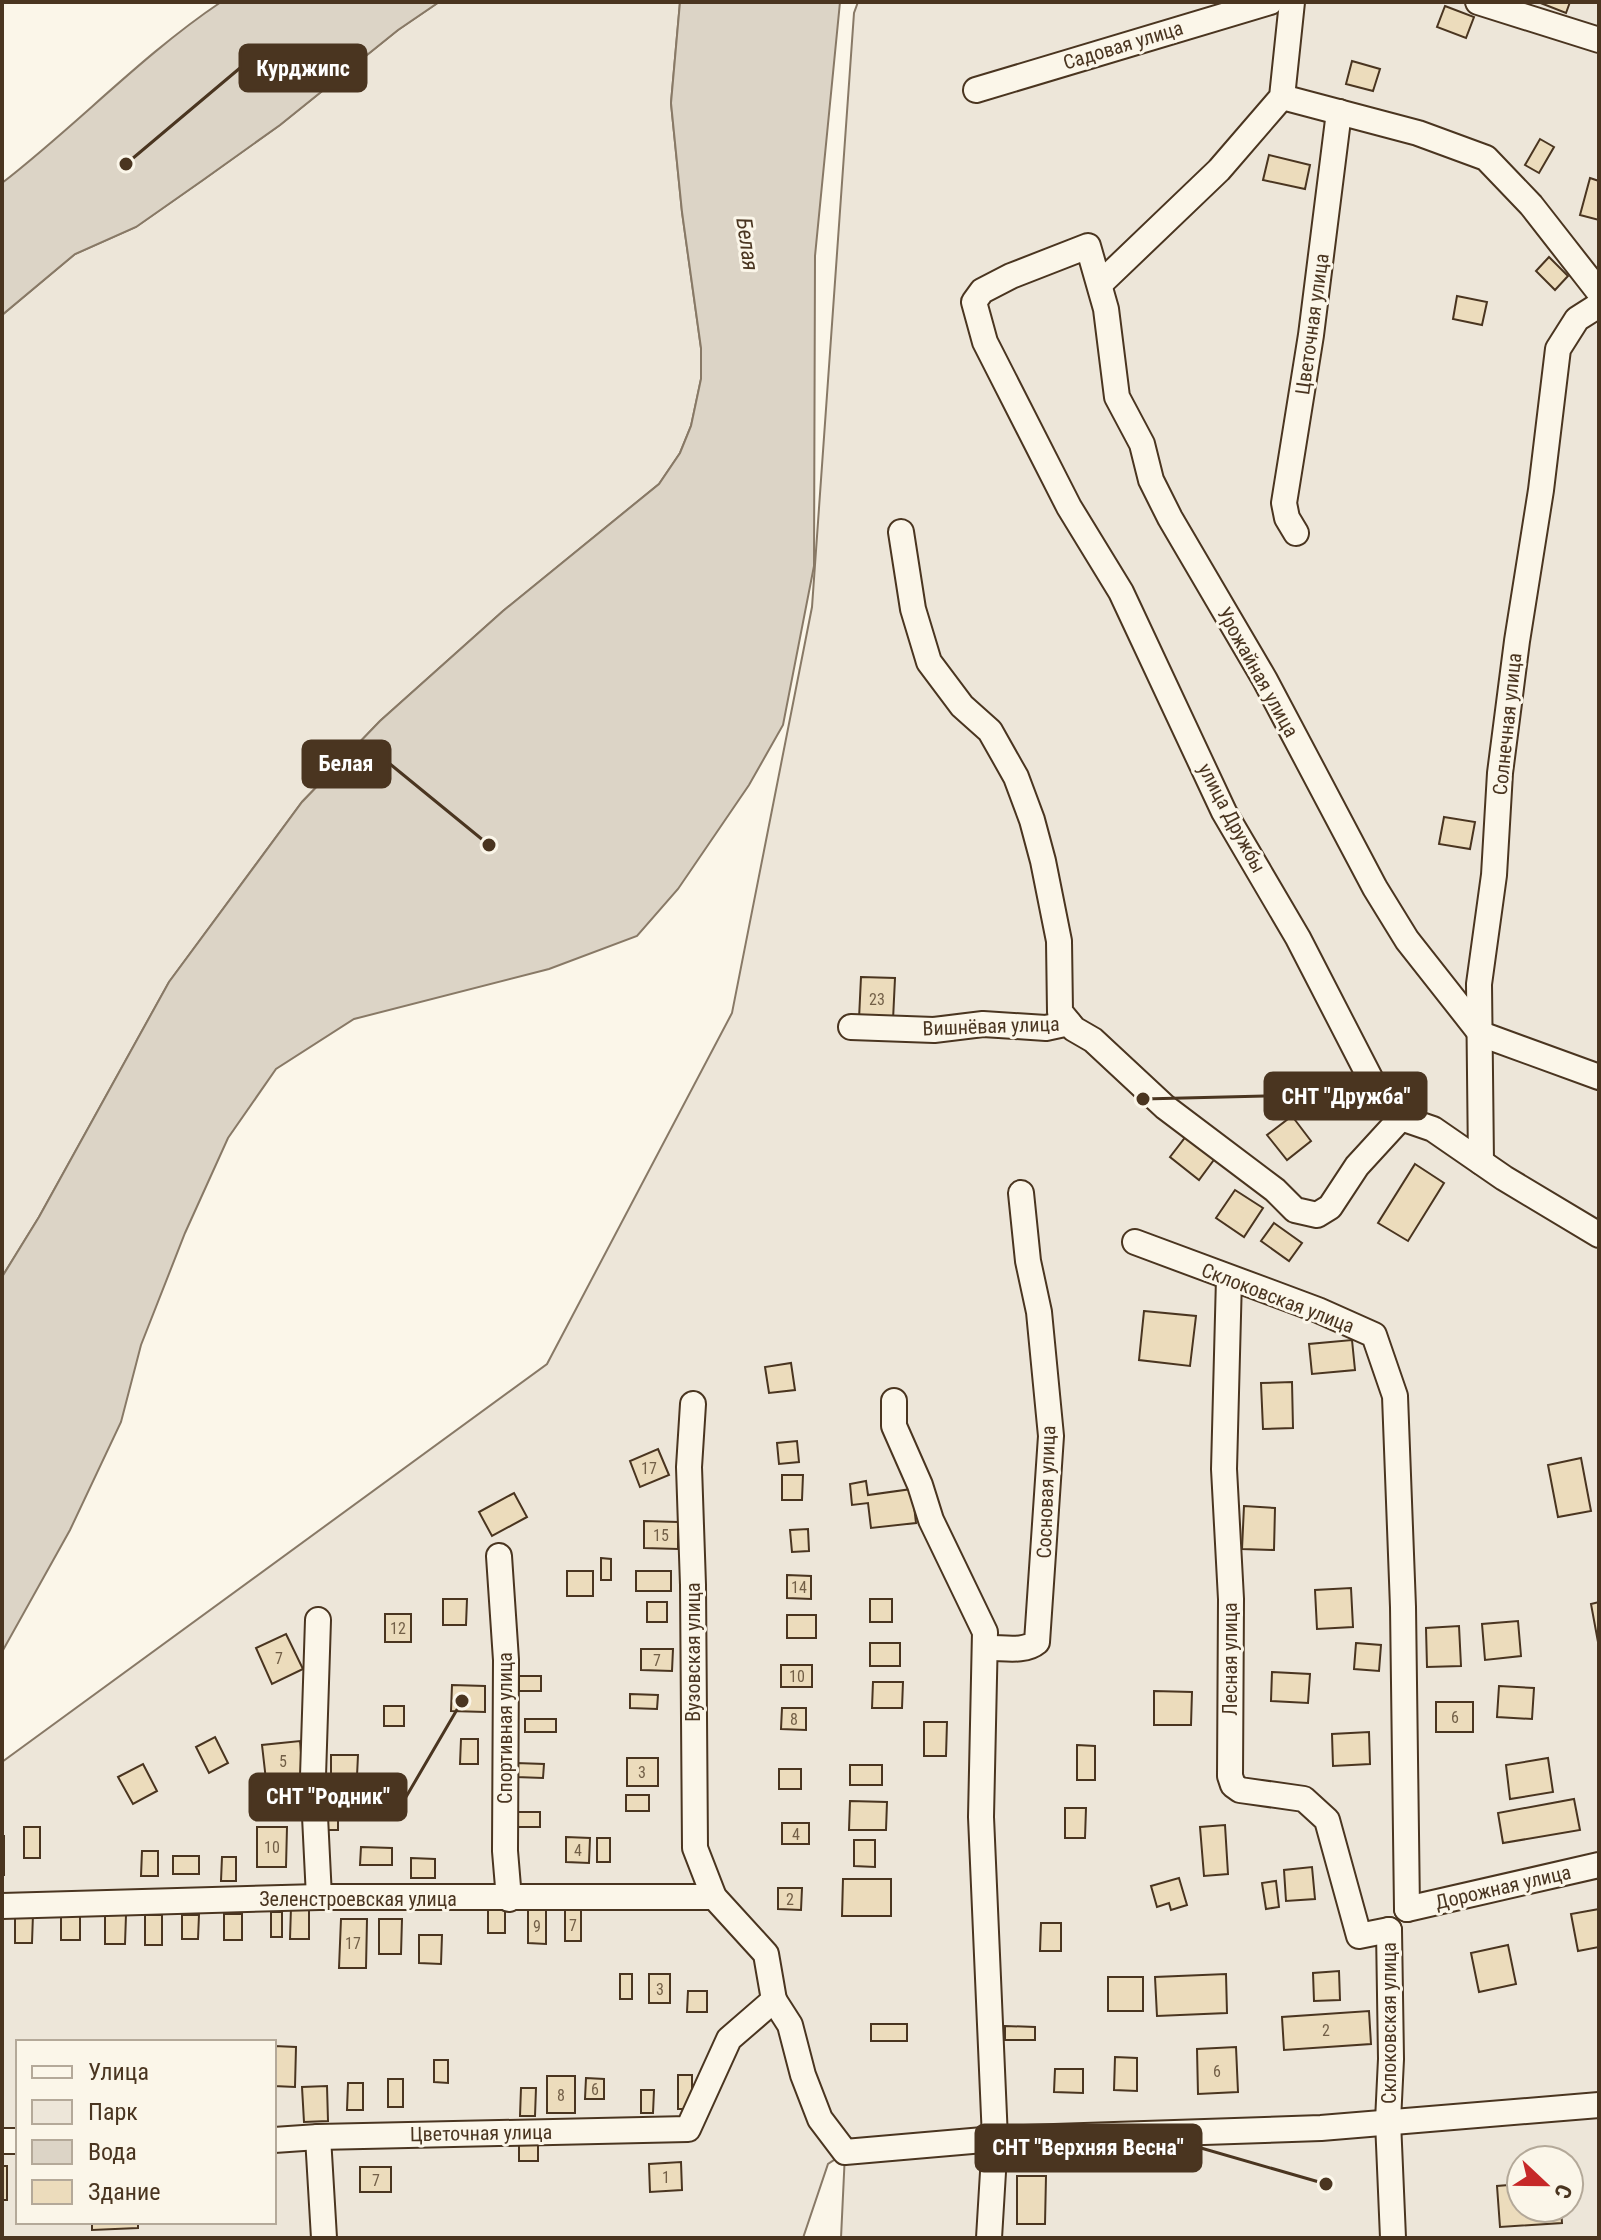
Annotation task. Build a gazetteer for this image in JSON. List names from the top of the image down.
{
  "streets": {
    "street": [
      "Садовая улица",
      "Цветочная улица",
      "Урожайная улица",
      "Солнечная улица",
      "улица Дружбы",
      "Вишнёвая улица",
      "Склоковская улица",
      "Сосновая улица",
      "Вузовская улица",
      "Лесная улица",
      "Спортивная улица",
      "Дорожная улица",
      "Зеленстроевская улица"
    ]
  },
  "crossings": [
    ["Цветочная улица", "Склоковская улица"],
    ["Урожайная улица", "Солнечная улица"],
    ["Урожайная улица", "улица Дружбы"],
    ["Солнечная улица", "улица Дружбы"],
    ["улица Дружбы", "Вишнёвая улица"],
    ["Склоковская улица", "Лесная улица"],
    ["Склоковская улица", "Дорожная улица"],
    ["Вузовская улица", "Зеленстроевская улица"],
    ["Спортивная улица", "Зеленстроевская улица"]
  ],
  "water": ["Белая"],
  "places": [
    "Курджипс",
    "Белая",
    "СНТ \"Дружба\"",
    "СНТ \"Родник\"",
    "СНТ \"Верхняя Весна\""
  ],
  "house_numbers": [
    "23",
    "17",
    "15",
    "14",
    "12",
    "7",
    "7",
    "10",
    "6",
    "8",
    "5",
    "3",
    "4",
    "10",
    "4",
    "2",
    "7",
    "9",
    "17",
    "3",
    "2",
    "6",
    "6",
    "8",
    "1",
    "7"
  ],
  "legend": [
    "Улица",
    "Парк",
    "Вода",
    "Здание"
  ],
  "north": "right"
}
